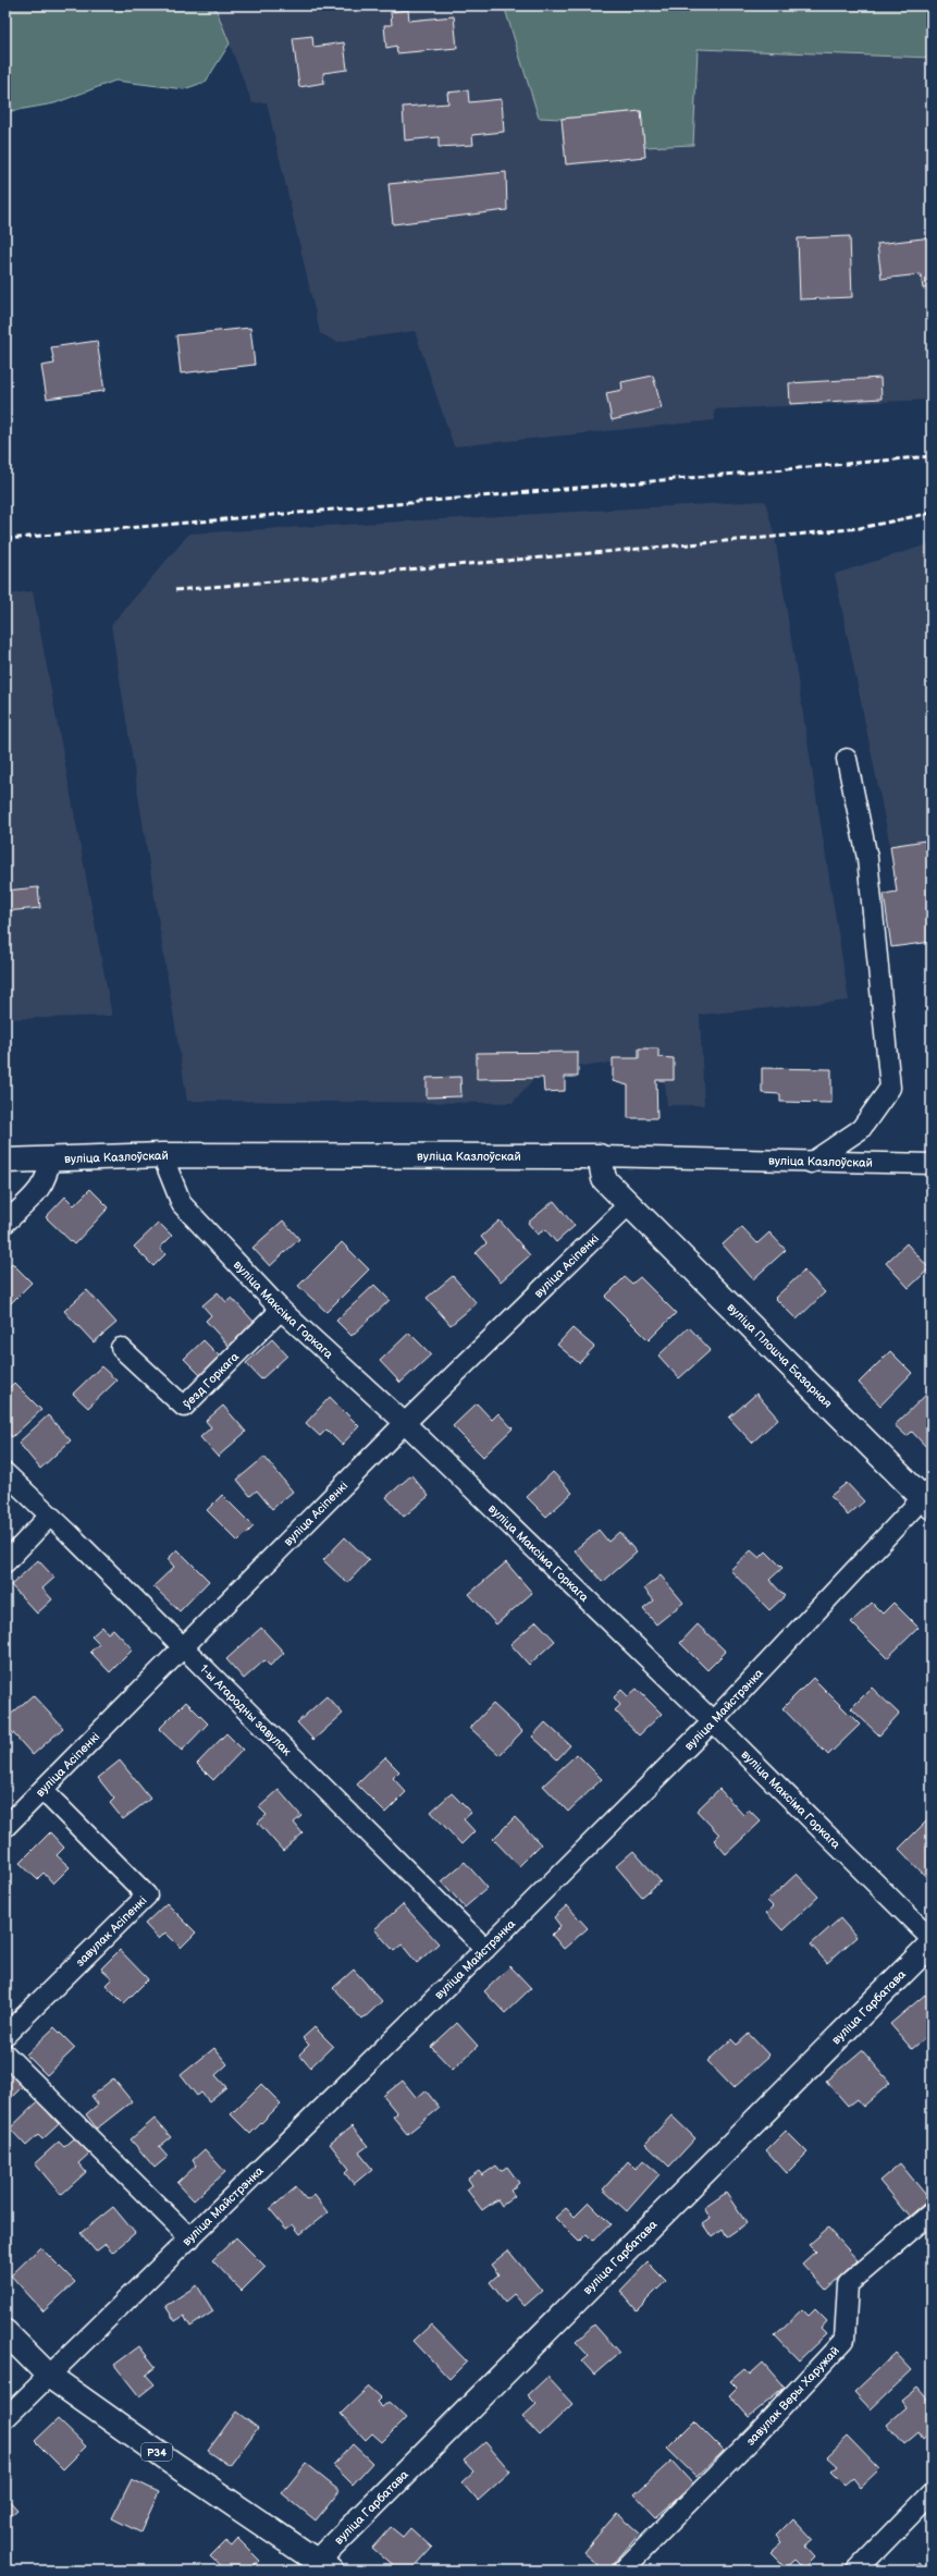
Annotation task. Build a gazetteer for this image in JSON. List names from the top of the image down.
{
  "streets": {
    "main road": [
      "вуліца Казлоўскай",
      "вуліца Плошча Базарная",
      "вуліца Гарбатава",
      "Р34"
    ],
    "street": [
      "вуліца Асіпенкі",
      "вуліца Максіма Горкага",
      "ўезд Горкага",
      "вуліца Майстрэнка",
      "1-ы Агародны завулак",
      "завулак Асіпенкі",
      "завулак Веры Харужай"
    ]
  },
  "crossings": [
    ["вуліца Казлоўскай", "вуліца Максіма Горкага"],
    ["вуліца Казлоўскай", "вуліца Плошча Базарная"],
    ["вуліца Асіпенкі", "вуліца Максіма Горкага"],
    ["вуліца Асіпенкі", "вуліца Плошча Базарная"],
    ["вуліца Асіпенкі", "1-ы Агародны завулак"],
    ["вуліца Асіпенкі", "завулак Асіпенкі"],
    ["вуліца Максіма Горкага", "ўезд Горкага"],
    ["вуліца Максіма Горкага", "вуліца Майстрэнка"],
    ["вуліца Плошча Базарная", "вуліца Майстрэнка"],
    ["вуліца Майстрэнка", "1-ы Агародны завулак"],
    ["вуліца Майстрэнка", "Р34"],
    ["вуліца Гарбатава", "Р34"]
  ]
}
